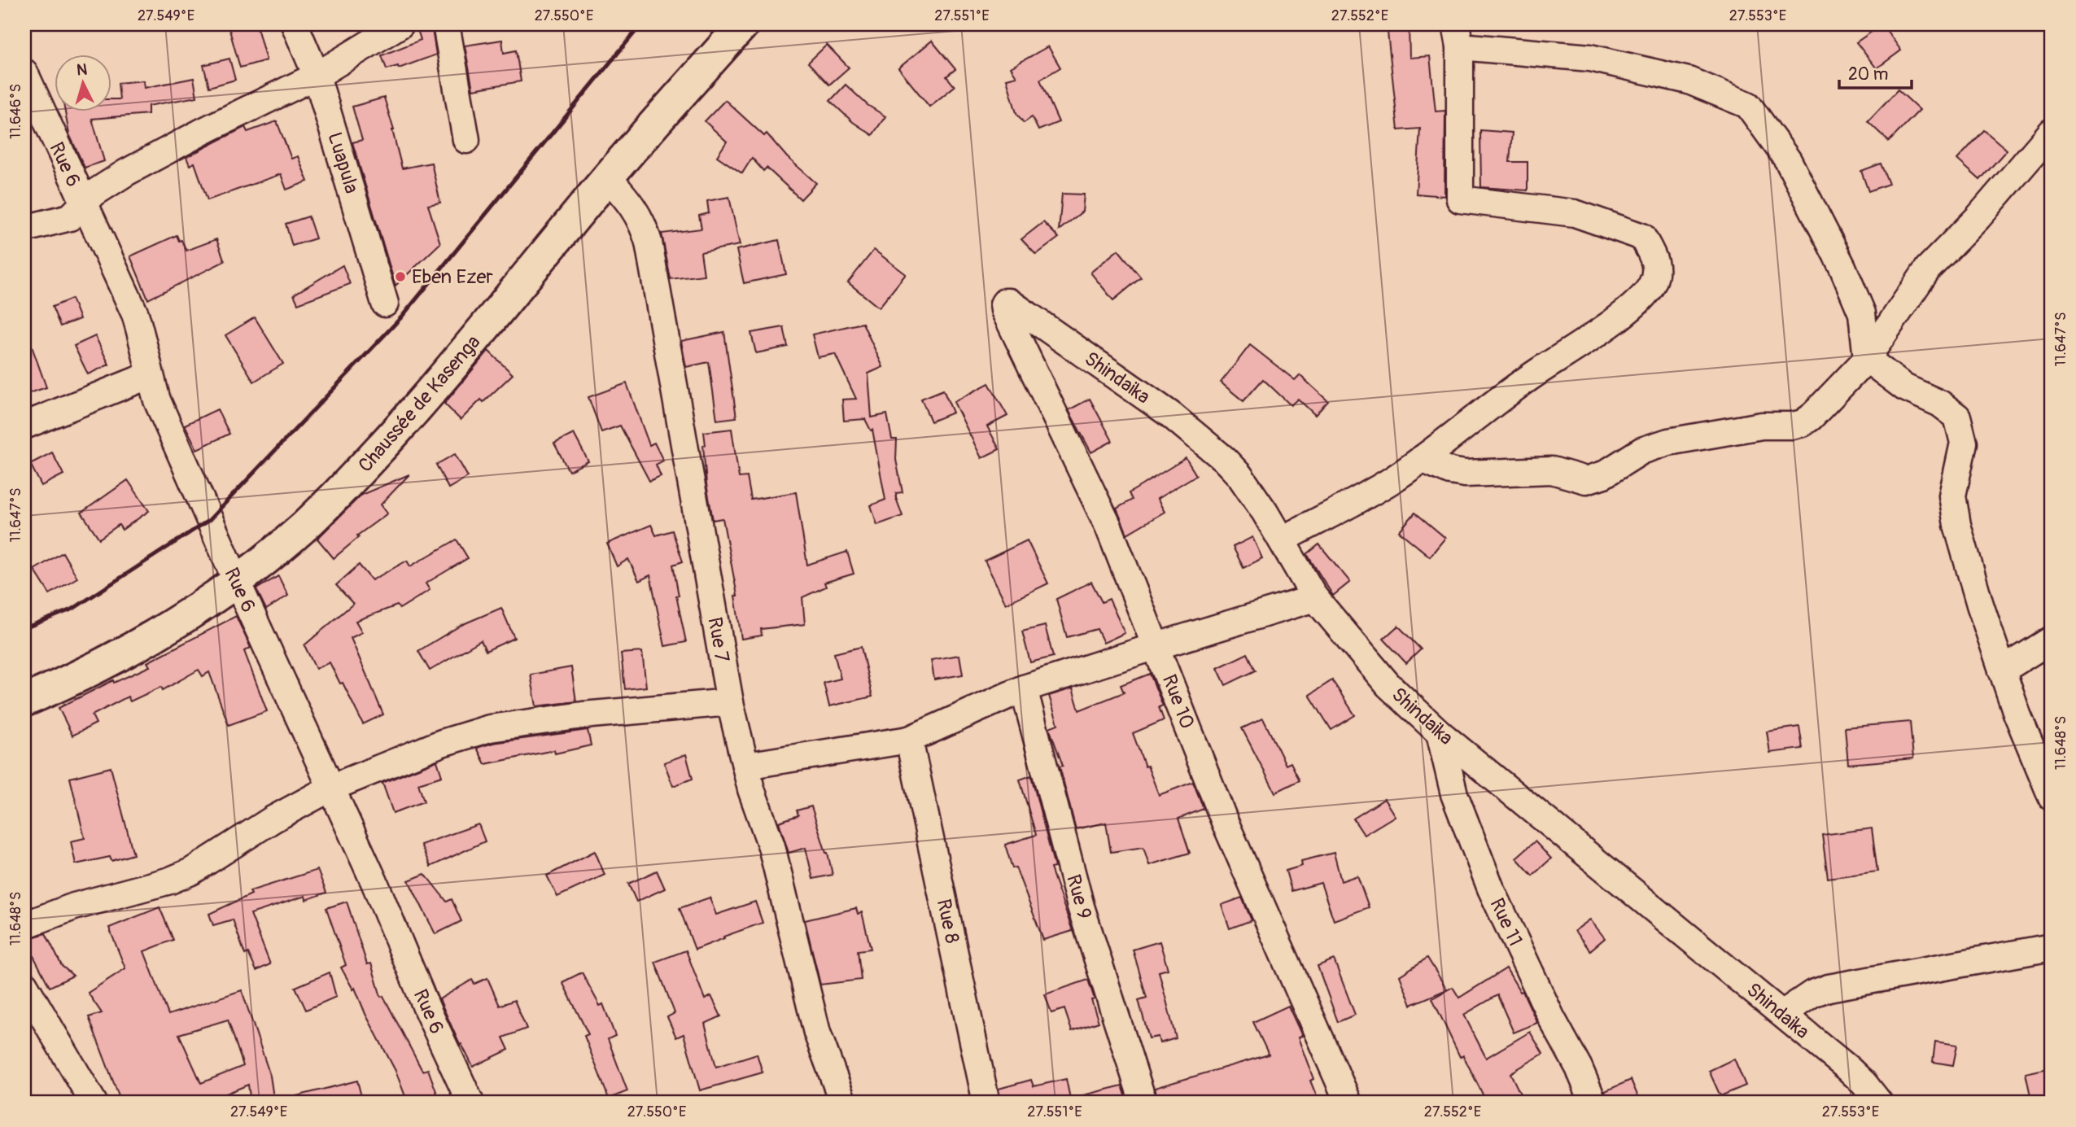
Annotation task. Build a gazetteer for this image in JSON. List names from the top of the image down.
{
  "streets": {
    "main road": ["Chaussée de Kasenga"],
    "street": [
      "Luapula",
      "Rue 6",
      "Shindaika",
      "Rue 7",
      "Rue 10",
      "Rue 9",
      "Rue 8",
      "Rue 11"
    ]
  },
  "crossings": [
    ["Rue 6", "Chaussée de Kasenga"],
    ["Shindaika", "Rue 10"],
    ["Shindaika", "Rue 11"],
    ["Chaussée de Kasenga", "Rue 7"]
  ],
  "places": ["Eben Ezer"],
  "scale_bar": "20 m",
  "north": "top",
  "coordinates": [
    "27.549°E",
    "27.550°E",
    "27.551°E",
    "27.552°E",
    "27.553°E",
    "11.646°S",
    "11.647°S",
    "11.648°S"
  ]
}
